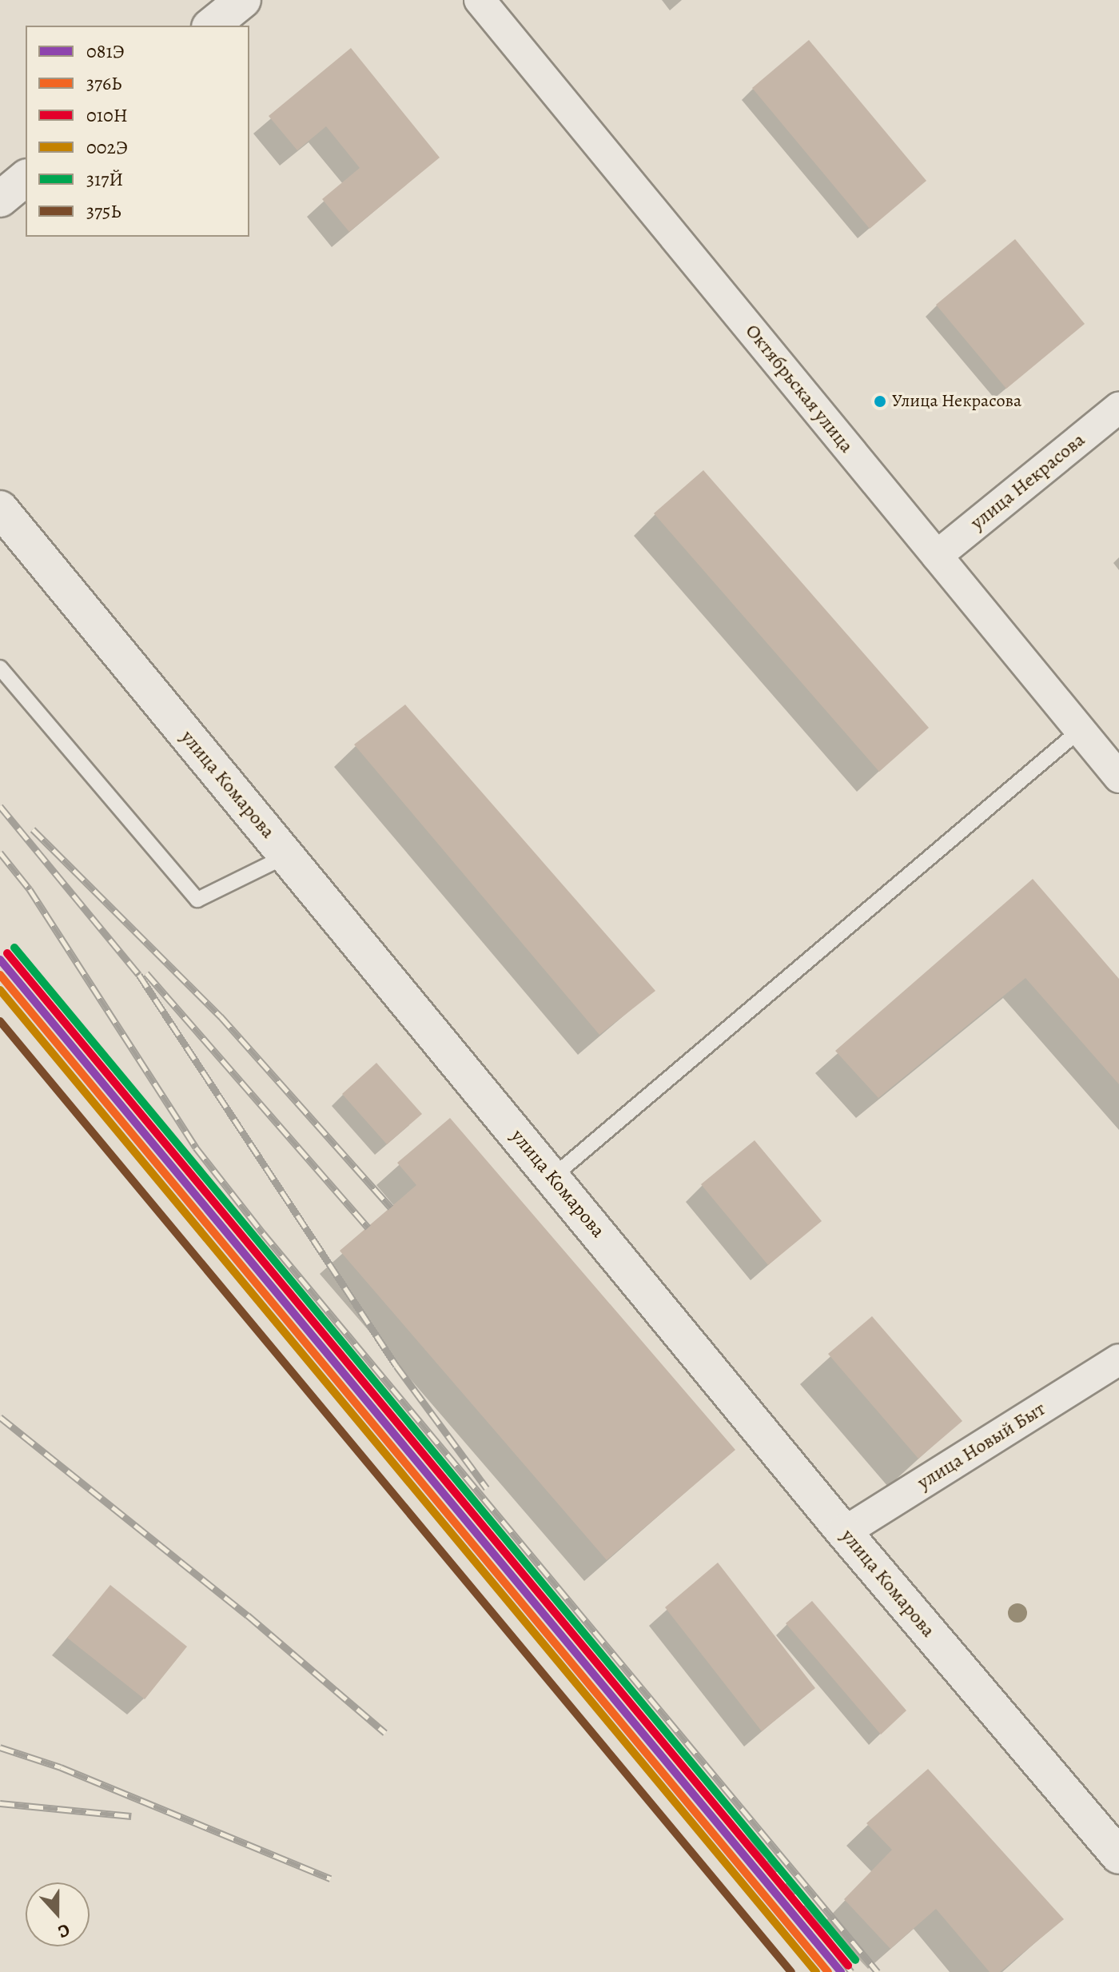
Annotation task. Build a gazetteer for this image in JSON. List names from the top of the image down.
{
  "streets": {
    "main road": ["улица Комарова"],
    "street": ["Октябрьская улица", "улица Некрасова", "улица Новый Быт"]
  },
  "crossings": [
    ["Октябрьская улица", "улица Некрасова"],
    ["улица Комарова", "улица Новый Быт"]
  ],
  "places": ["Улица Некрасова"],
  "lines": [
    "transit line 317Й",
    "transit line 010Н",
    "transit line 081Э",
    "transit line 376Ь",
    "transit line 002Э",
    "transit line 375Ь"
  ],
  "legend": [
    "081Э",
    "376Ь",
    "010Н",
    "002Э",
    "317Й",
    "375Ь"
  ],
  "north": "bottom"
}
